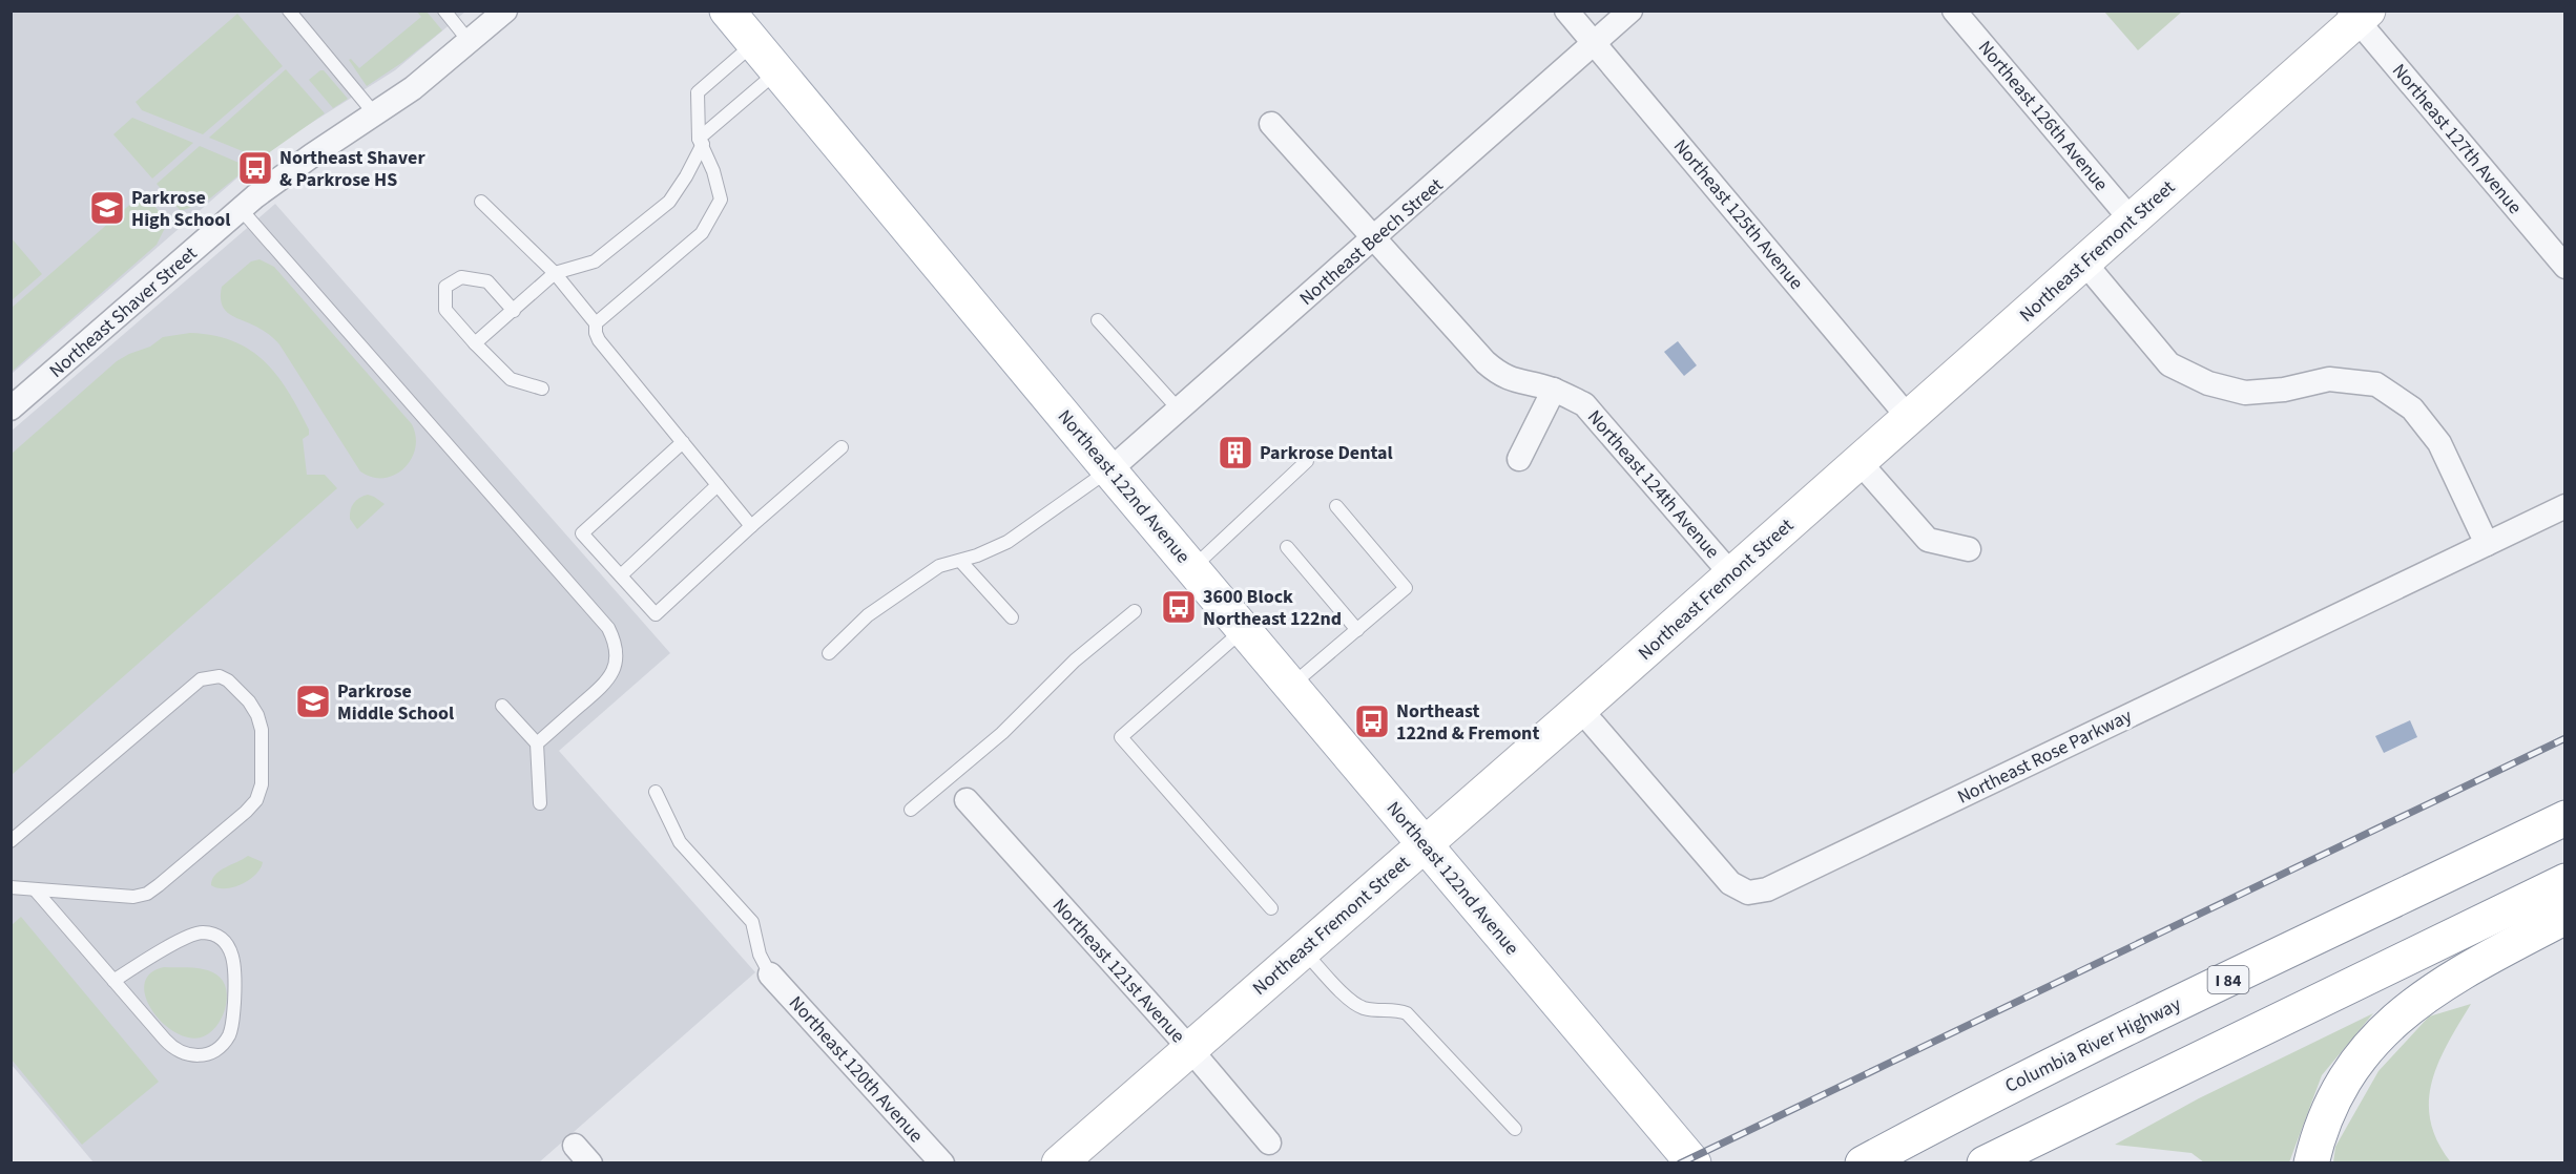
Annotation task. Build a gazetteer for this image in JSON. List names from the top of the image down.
{
  "streets": {
    "main road": [
      "Northeast Fremont Street",
      "Northeast 122nd Avenue",
      "I 84",
      "Columbia River Highway"
    ],
    "street": [
      "Northeast 126th Avenue",
      "Northeast 127th Avenue",
      "Northeast 125th Avenue",
      "Northeast Beech Street",
      "Northeast Shaver Street",
      "Northeast 124th Avenue",
      "Northeast Rose Parkway",
      "Northeast 121st Avenue",
      "Northeast 120th Avenue"
    ]
  },
  "crossings": [
    ["Northeast 126th Avenue", "Northeast Fremont Street"],
    ["Northeast 127th Avenue", "Northeast Fremont Street"],
    ["Northeast 125th Avenue", "Northeast Beech Street"],
    ["Northeast 125th Avenue", "Northeast Fremont Street"],
    ["Northeast Beech Street", "Northeast 124th Avenue"],
    ["Northeast Beech Street", "Northeast 122nd Avenue"],
    ["Northeast Fremont Street", "Northeast 124th Avenue"],
    ["Northeast Fremont Street", "Northeast 122nd Avenue"],
    ["Northeast Fremont Street", "Northeast Rose Parkway"],
    ["Northeast Fremont Street", "Northeast 121st Avenue"]
  ],
  "places": {
    "bus stop": ["Northeast Shaver & Parkrose HS", "3600 Block Northeast 122nd", "Northeast 122nd & Fremont"],
    "school or university": ["Parkrose High School", "Parkrose Middle School"],
    "building": ["Parkrose Dental"]
  }
}
